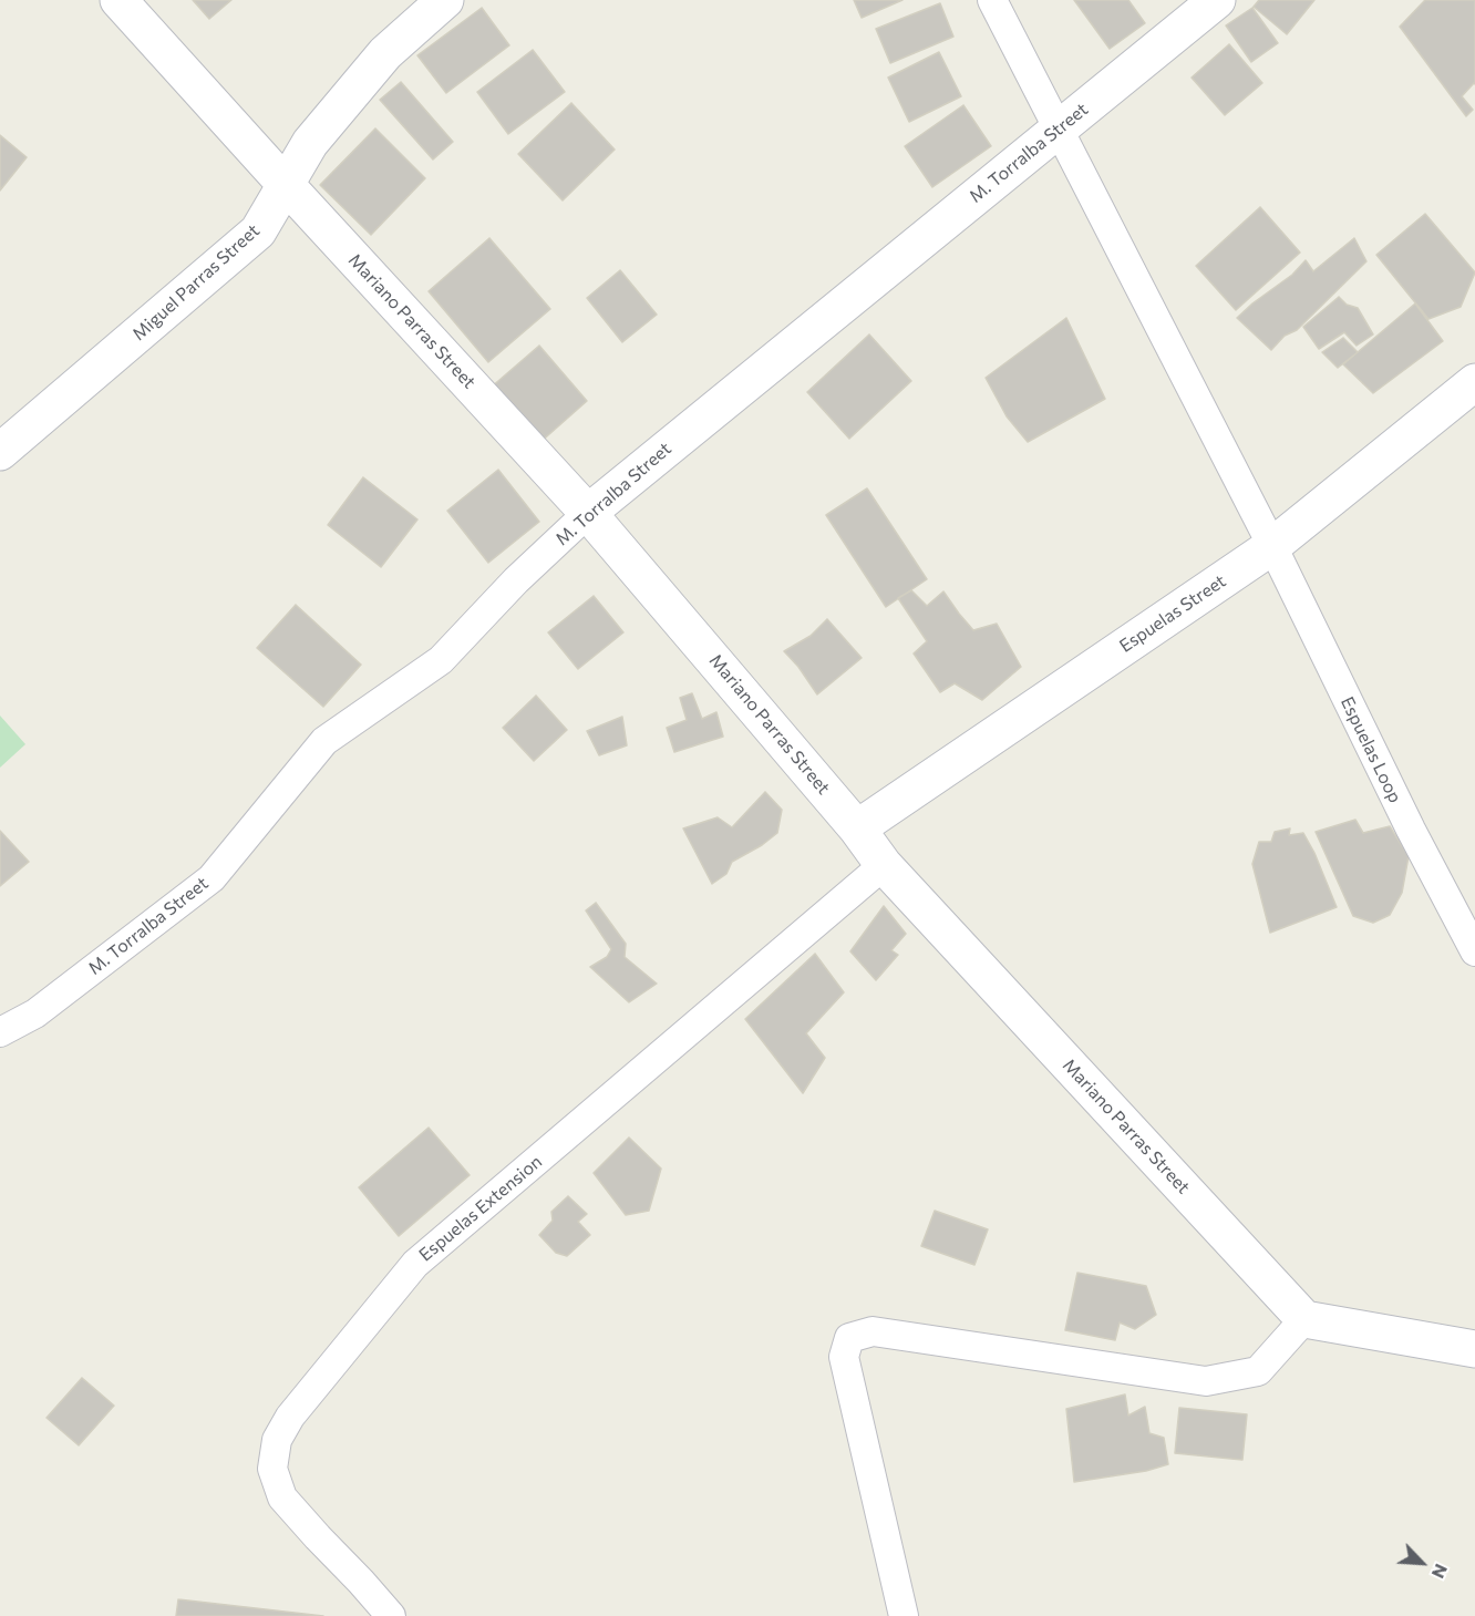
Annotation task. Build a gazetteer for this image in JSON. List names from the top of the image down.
{
  "streets": {
    "street": [
      "M. Torralba Street",
      "Miguel Parras Street",
      "Mariano Parras Street",
      "Espuelas Street",
      "Espuelas Loop",
      "Espuelas Extension"
    ]
  },
  "crossings": [
    ["M. Torralba Street", "Mariano Parras Street"],
    ["M. Torralba Street", "Espuelas Loop"],
    ["Miguel Parras Street", "Mariano Parras Street"],
    ["Mariano Parras Street", "Espuelas Street"],
    ["Mariano Parras Street", "Espuelas Extension"],
    ["Espuelas Street", "Espuelas Loop"]
  ],
  "north": "bottom right"
}
